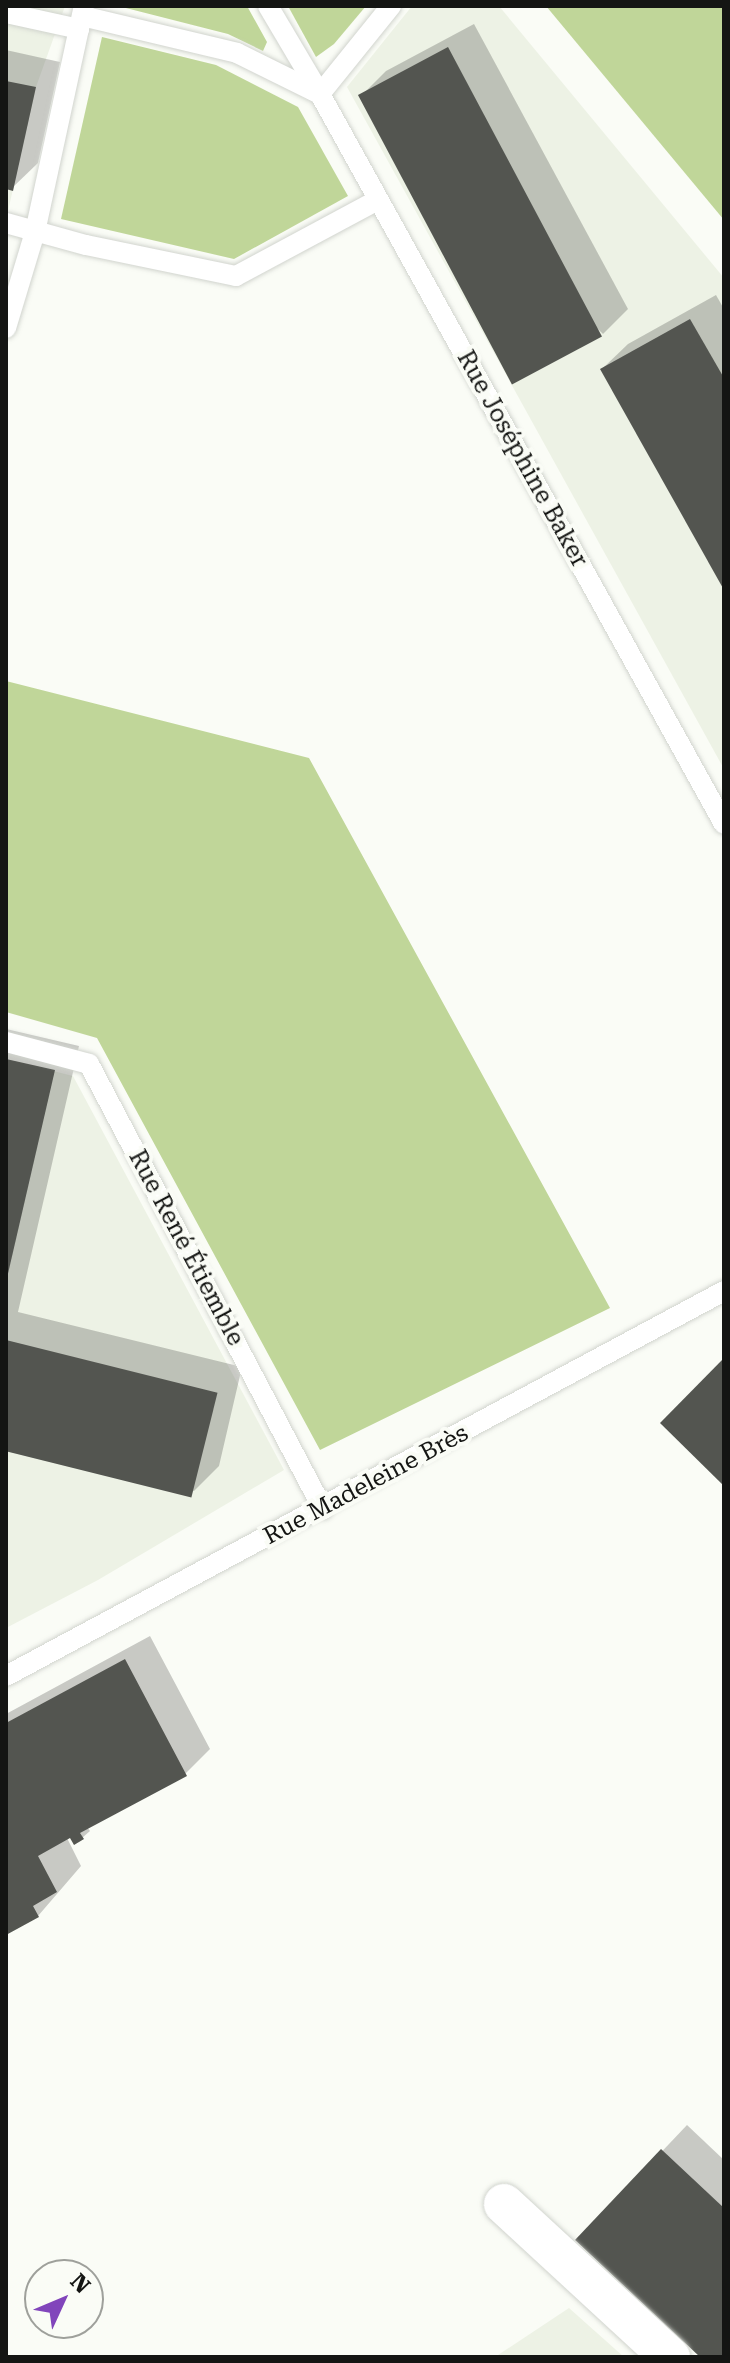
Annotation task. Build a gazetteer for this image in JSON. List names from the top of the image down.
{
  "streets": {
    "lane": ["Rue Joséphine Baker", "Rue René Étiemble", "Rue Madeleine Brès"]
  },
  "crossings": [
    ["Rue René Étiemble", "Rue Madeleine Brès"]
  ],
  "north": "top right"
}
